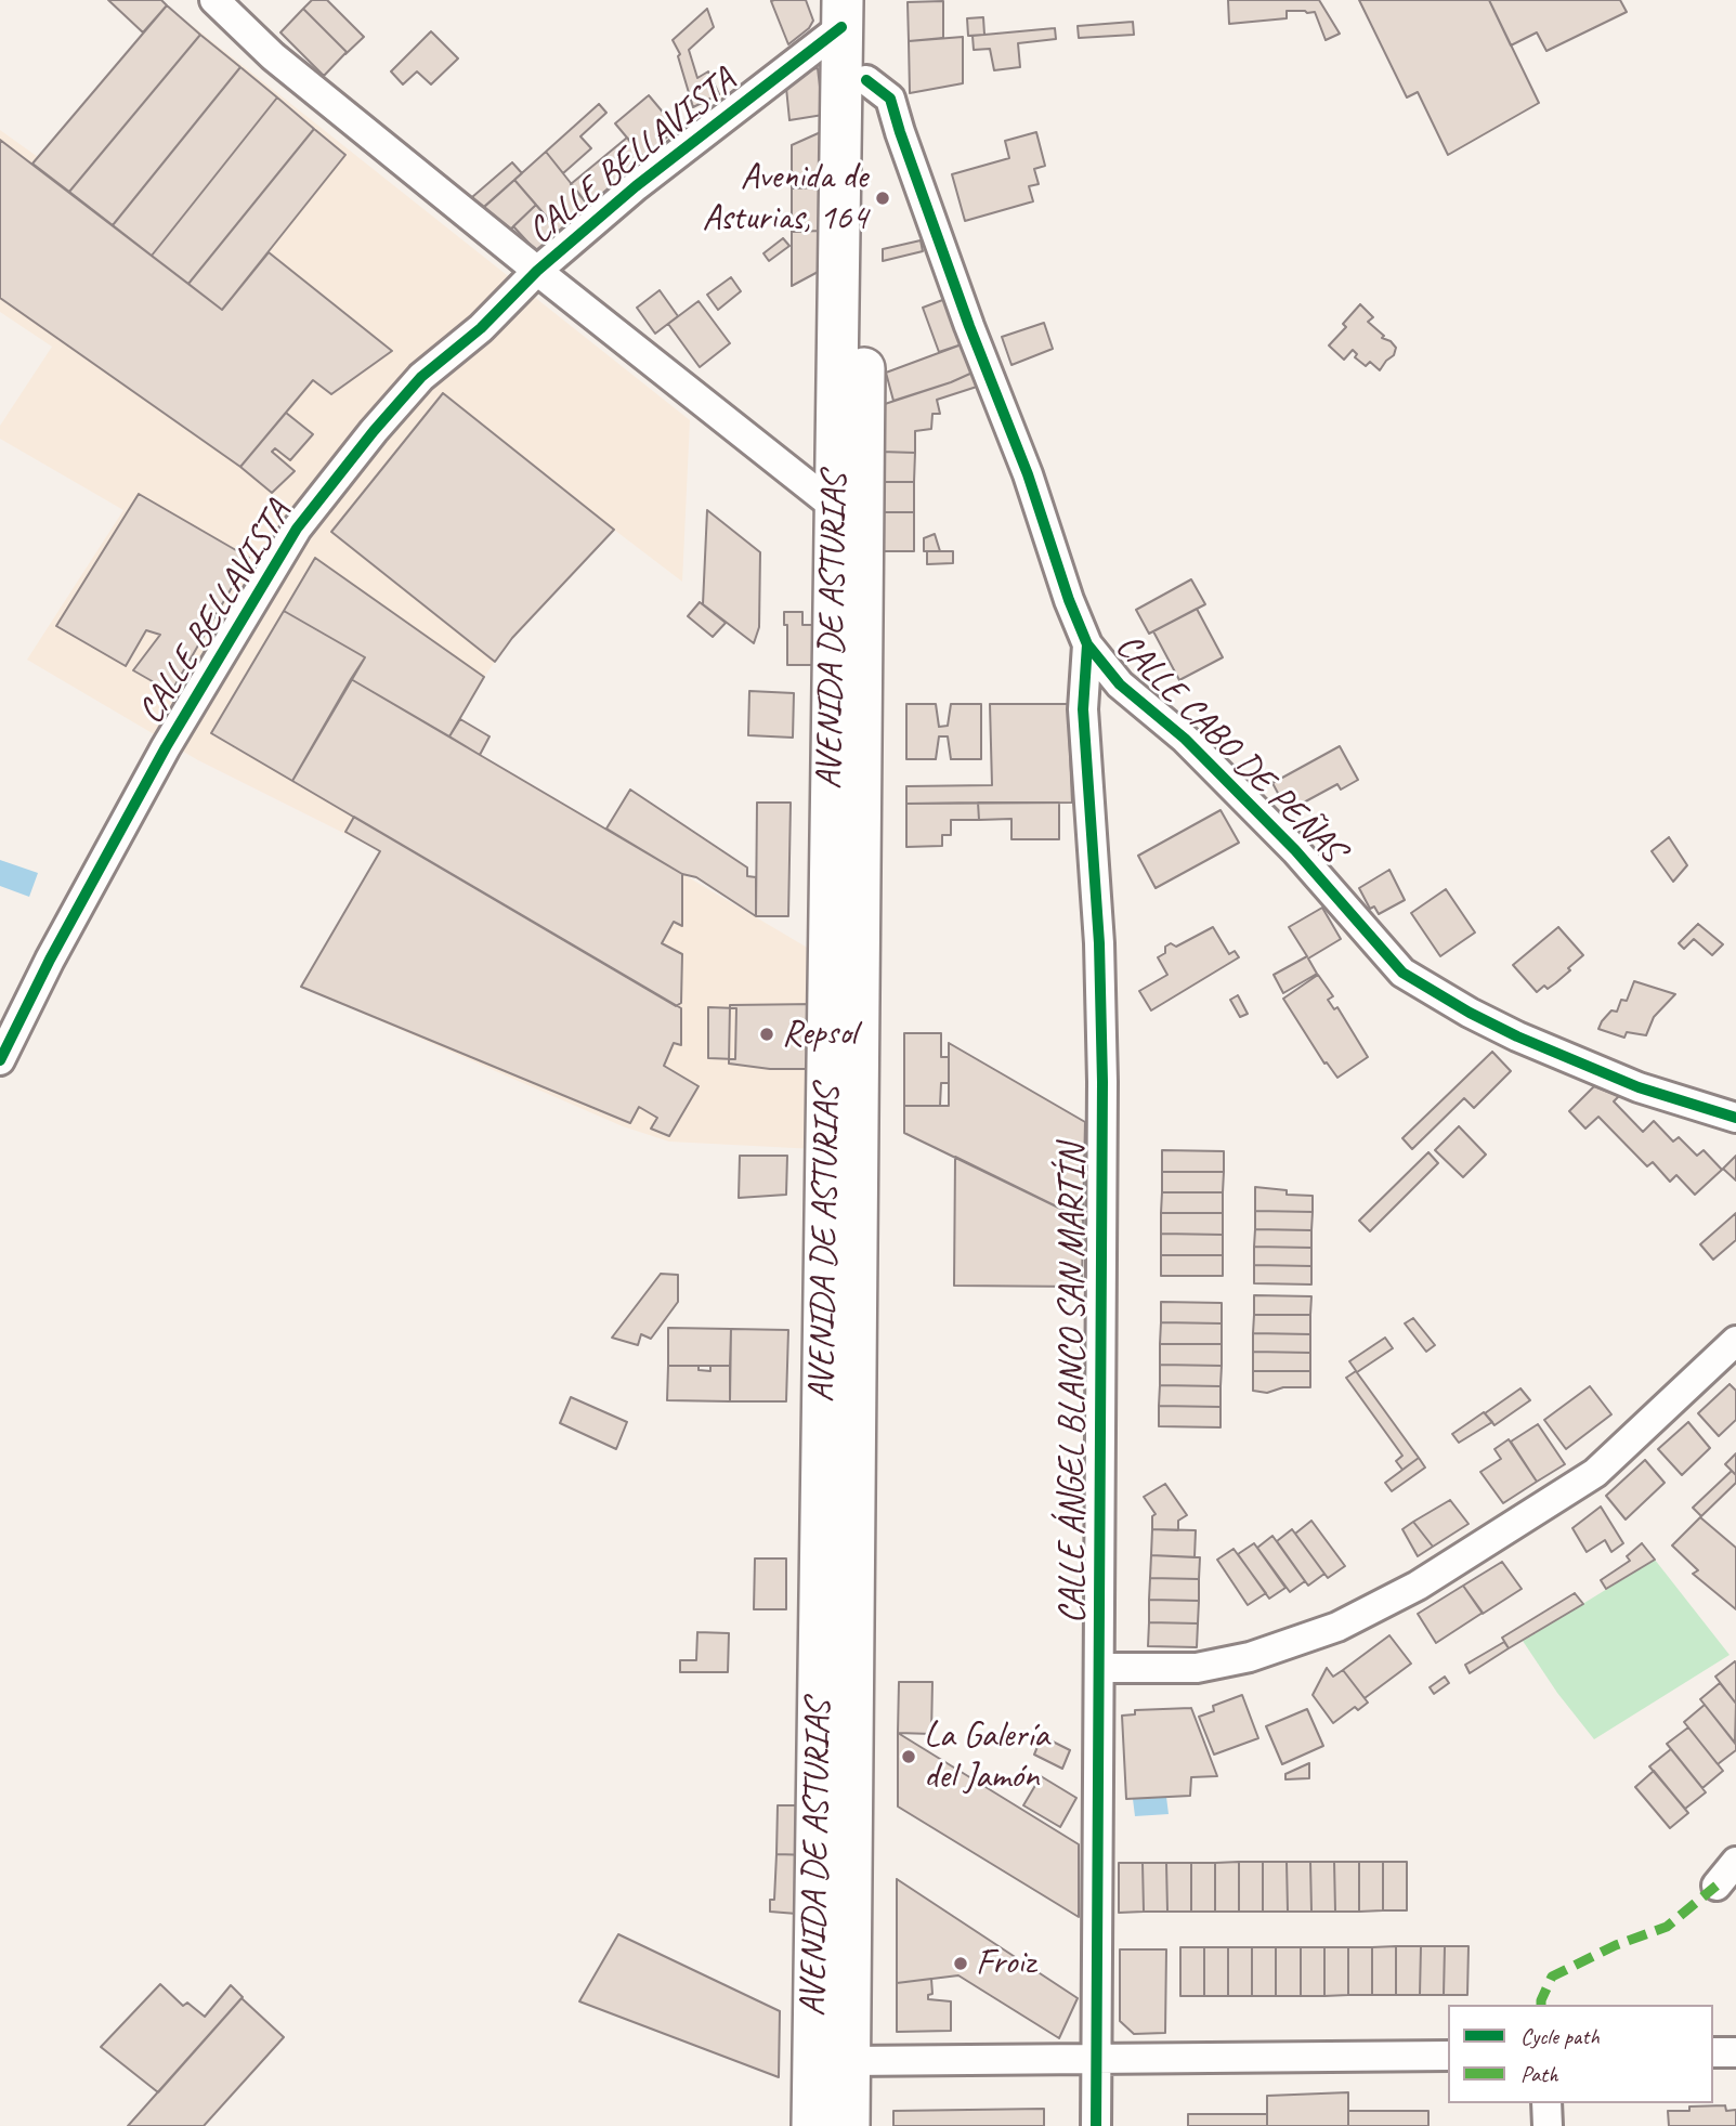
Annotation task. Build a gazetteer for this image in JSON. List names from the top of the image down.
{
  "streets": {
    "main road": ["AVENIDA DE ASTURIAS"],
    "street": ["CALLE BELLAVISTA", "CALLE CABO DE PEÑAS", "CALLE ÁNGEL BLANCO SAN MARTÍN"]
  },
  "crossings": [
    ["CALLE BELLAVISTA", "AVENIDA DE ASTURIAS"],
    ["AVENIDA DE ASTURIAS", "CALLE CABO DE PEÑAS"],
    ["CALLE CABO DE PEÑAS", "CALLE ÁNGEL BLANCO SAN MARTÍN"]
  ],
  "places": [
    "Avenida de Asturias, 164",
    "Repsol",
    "La Galería del Jamón",
    "Froiz"
  ],
  "legend": ["Cycle path", "Path"]
}
